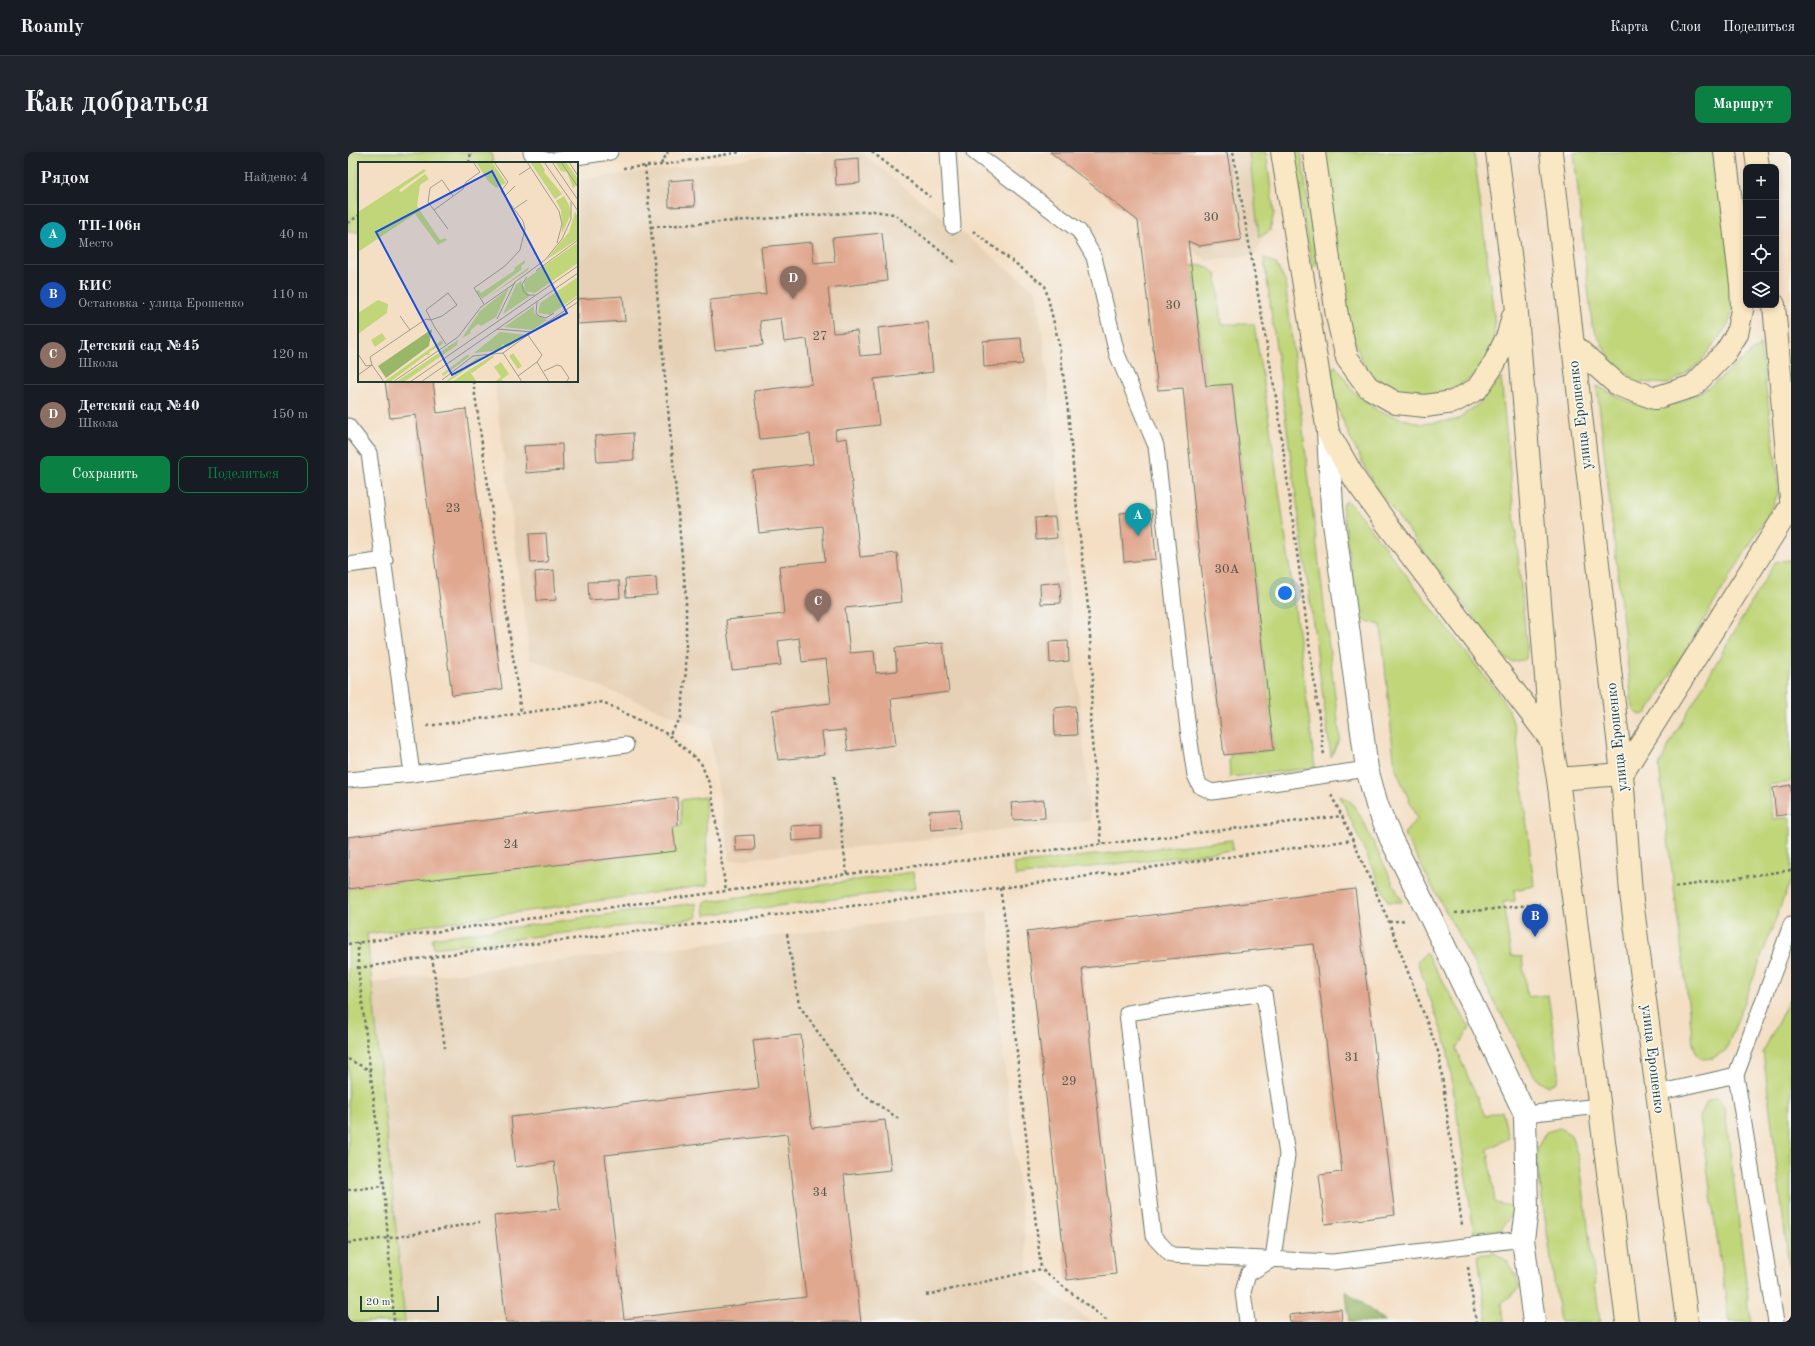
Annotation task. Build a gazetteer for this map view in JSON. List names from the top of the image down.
{
  "streets": {
    "main road": ["улица Ерошенко"]
  },
  "house_numbers": [
    "30",
    "30",
    "27",
    "23",
    "30А",
    "24",
    "31",
    "29",
    "34"
  ],
  "scale_bar": "20 m",
  "page": {
    "header": "Roamly",
    "nav": ["Карта", "Слои", "Поделиться"],
    "buttons": [
      "Маршрут",
      ["Сохранить", "Поделиться"]
    ],
    "title": "Как добраться",
    "heading": ["Рядом", "Найдено: 4"],
    "map_buttons": ["+", "−"],
    "list": [
      {
        "mark": "A",
        "name": "ТП-106н",
        "note": "Место",
        "value": "40 m"
      },
      {
        "mark": "B",
        "name": "КИС",
        "note": "Остановка · улица Ерошенко",
        "value": "110 m"
      },
      {
        "mark": "C",
        "name": "Детский сад №45",
        "note": "Школа",
        "value": "120 m"
      },
      {
        "mark": "D",
        "name": "Детский сад №40",
        "note": "Школа",
        "value": "150 m"
      }
    ],
    "pins": [
      "D",
      "A",
      "C",
      "B"
    ],
    "scale": "20 m"
  }
}
